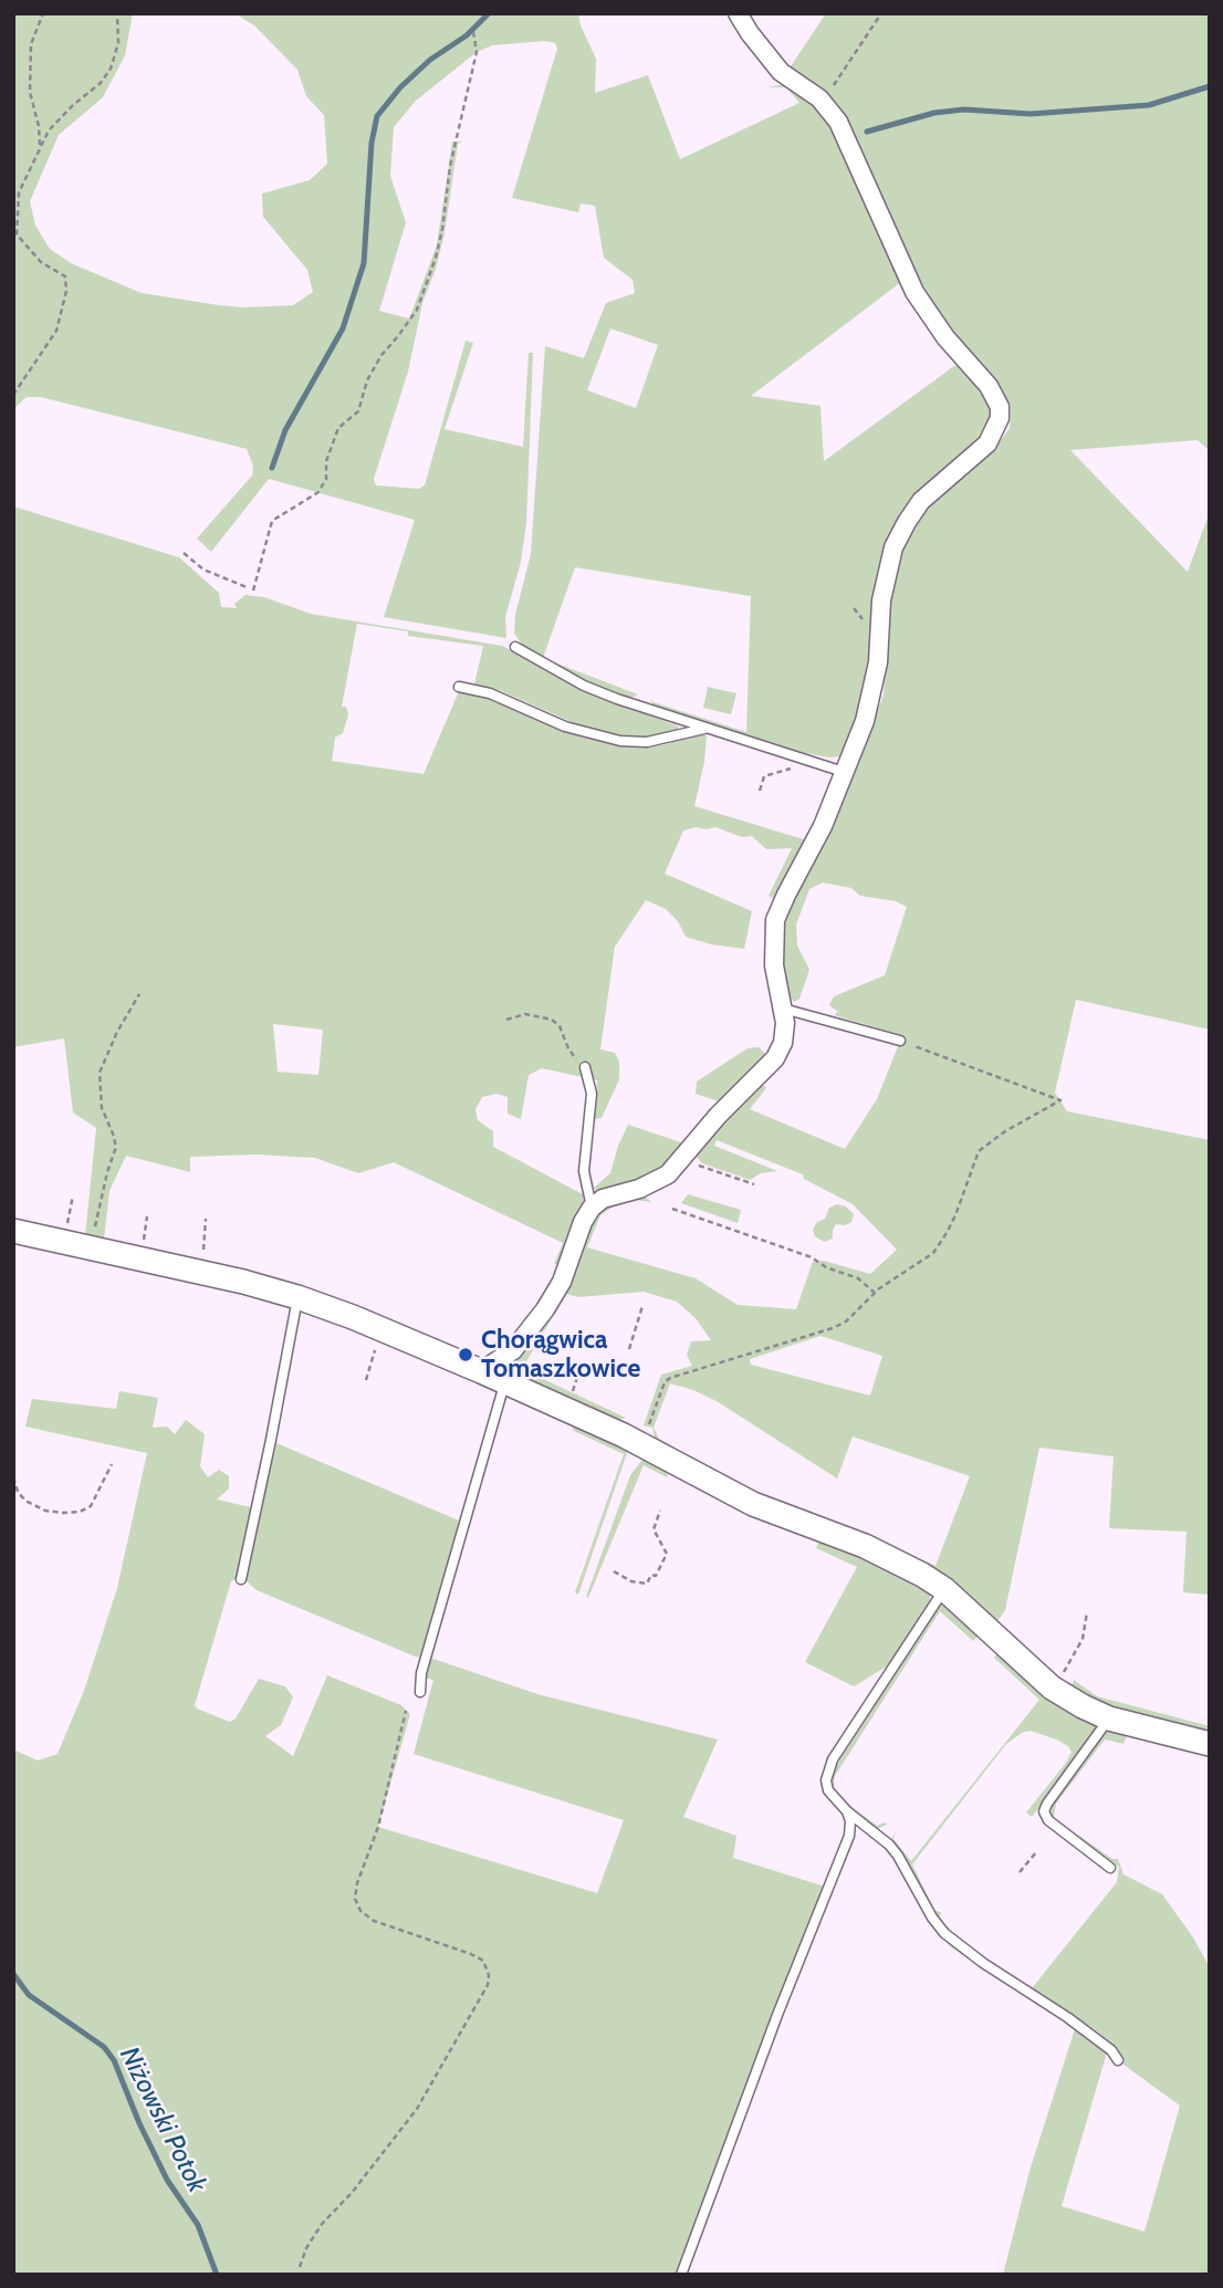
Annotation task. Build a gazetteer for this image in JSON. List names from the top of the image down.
{
  "water": ["Niżowski Potok"],
  "places": ["Chorągwica Tomaszkowice"]
}
